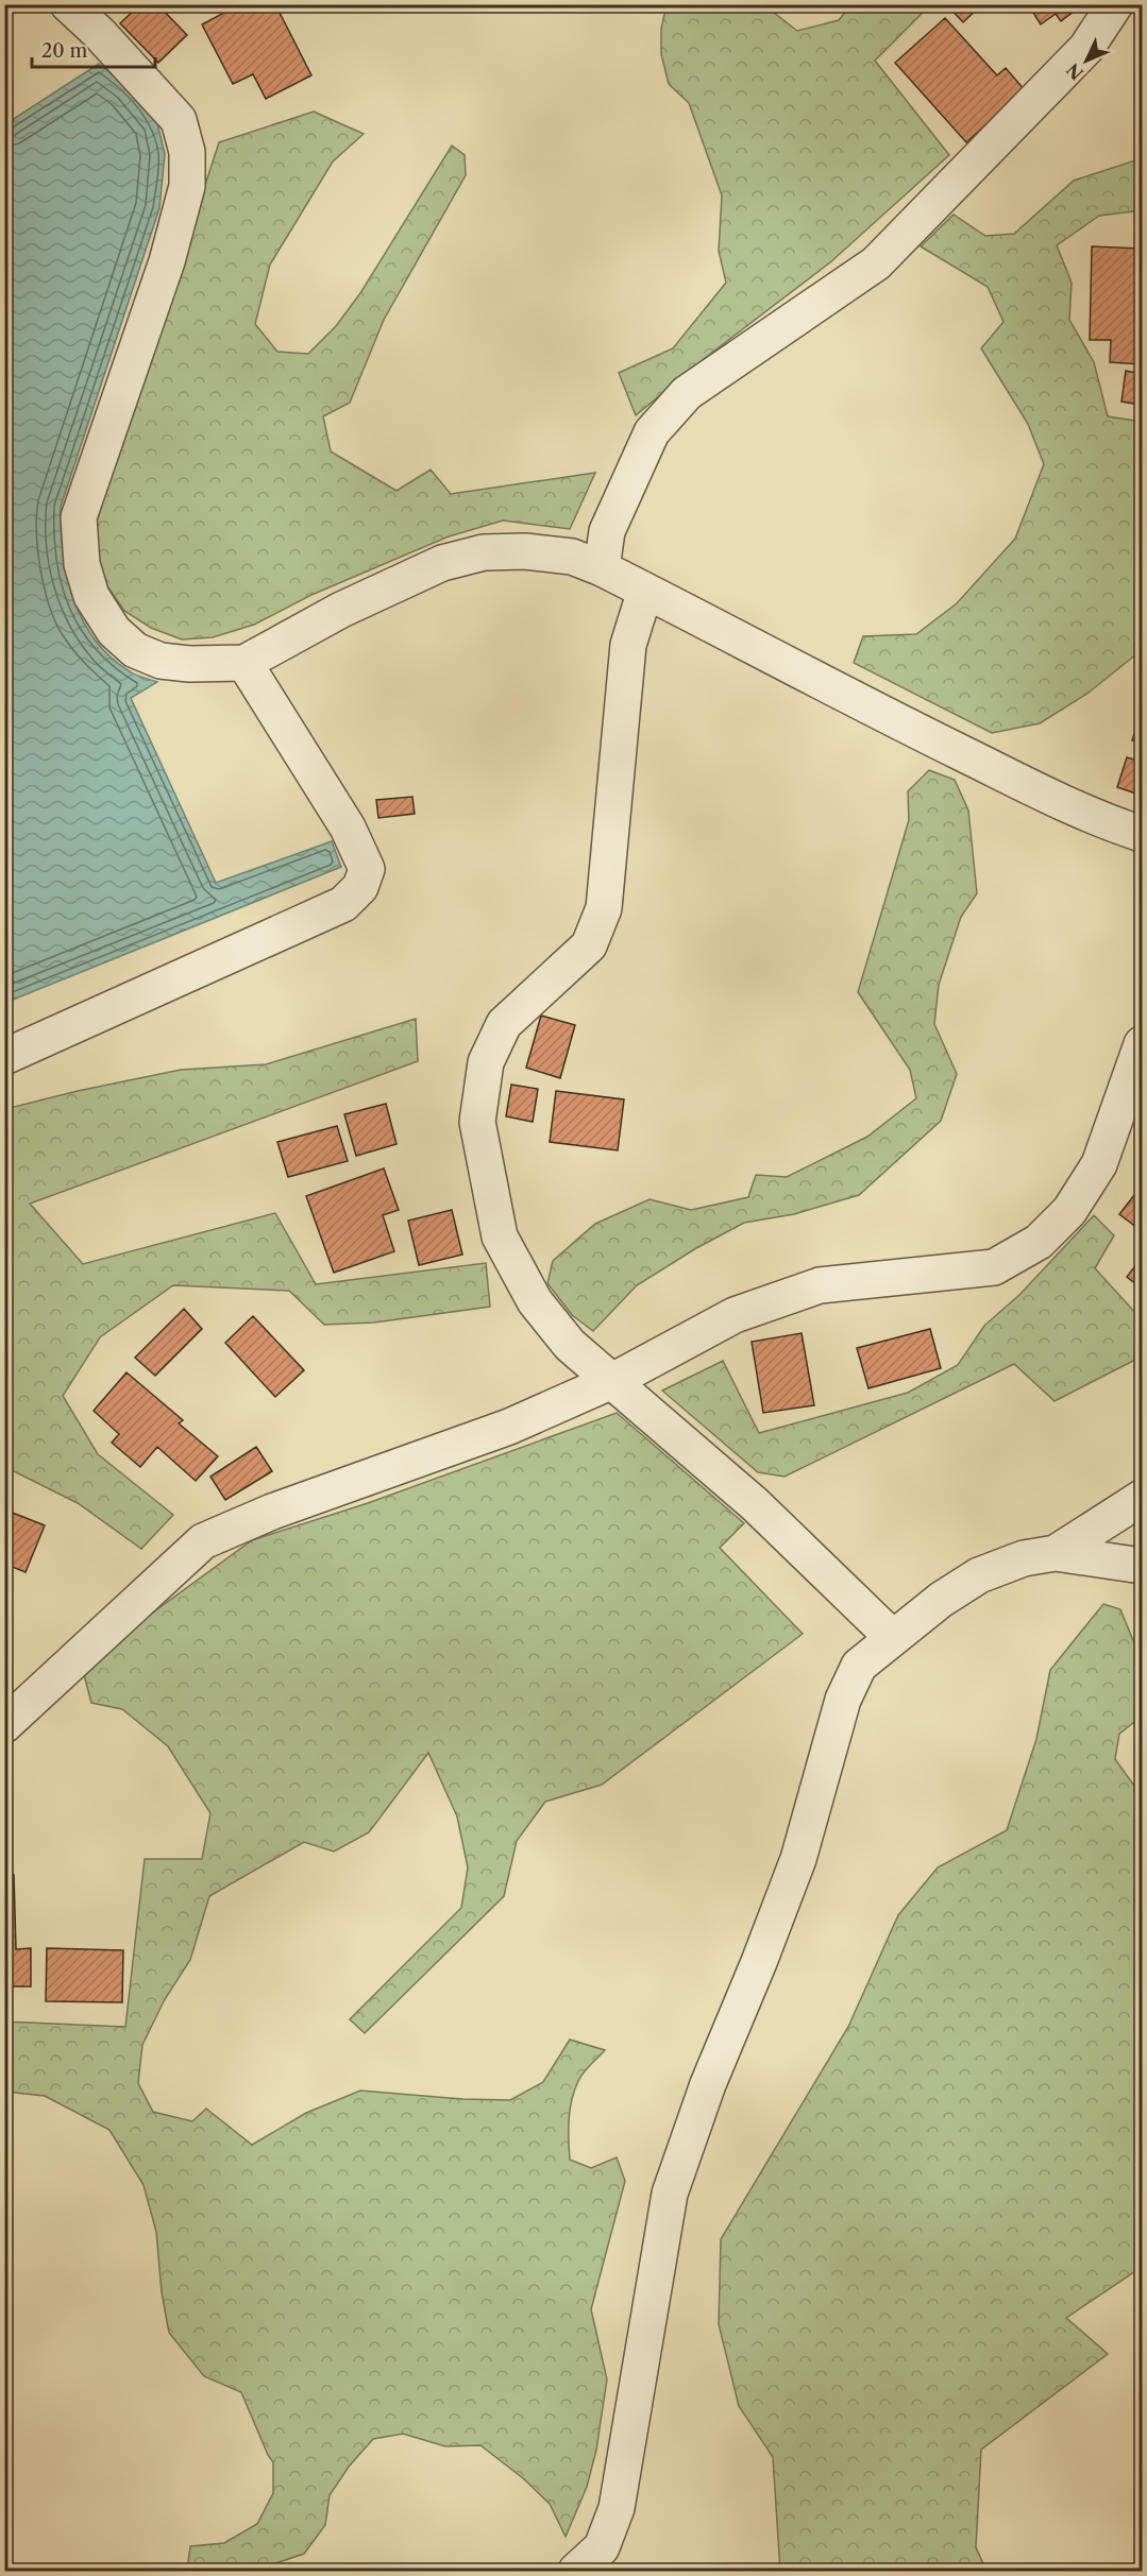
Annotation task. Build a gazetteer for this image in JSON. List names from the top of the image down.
{
  "scale_bar": "20 m",
  "north": "bottom left"
}
